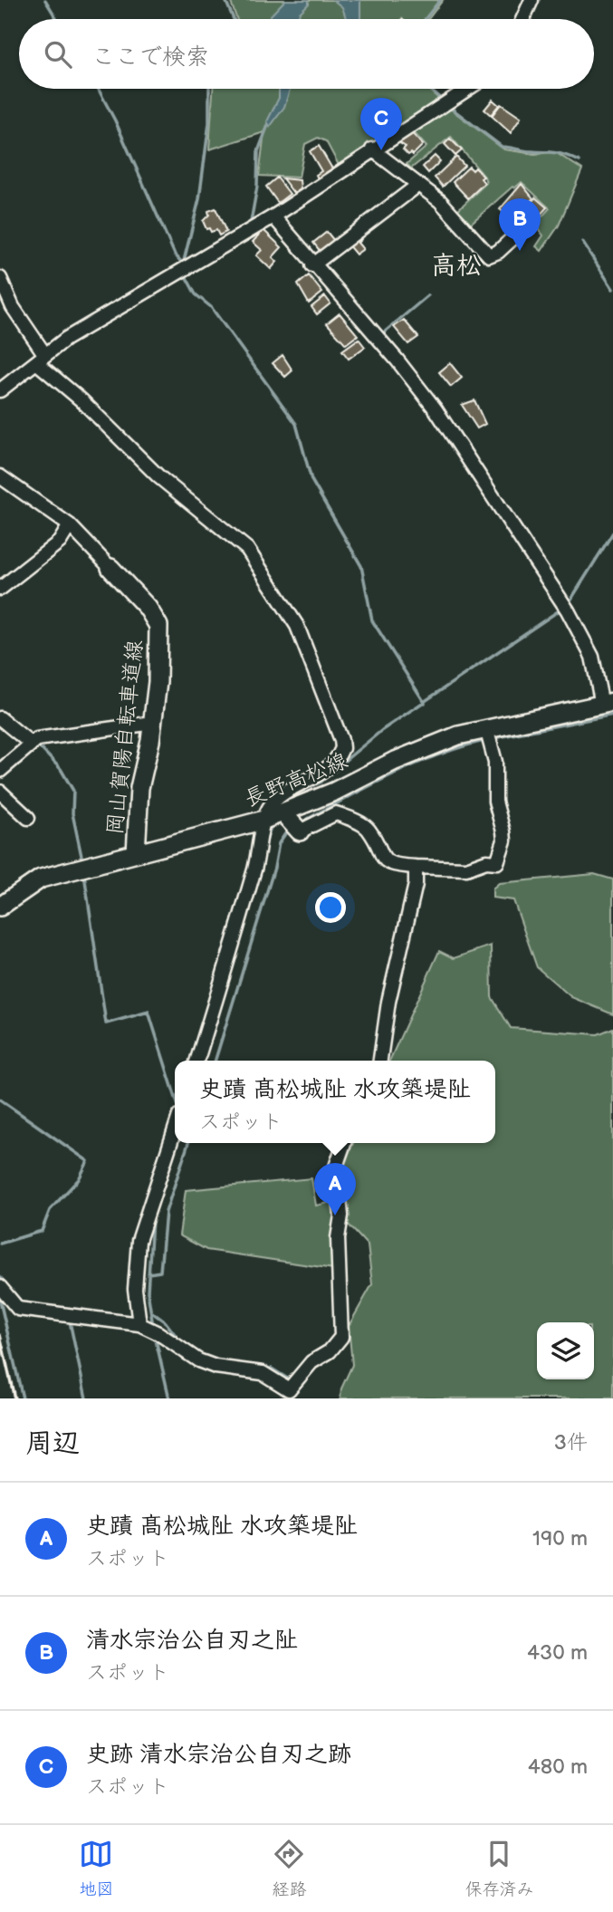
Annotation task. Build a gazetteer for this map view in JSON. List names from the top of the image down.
{
  "streets": {
    "main road": ["岡山賀陽自転車道線", "長野高松線"]
  },
  "crossings": [
    ["岡山賀陽自転車道線", "長野高松線"]
  ],
  "districts": ["高松"],
  "page": {
    "search": "ここで検索",
    "pins": ["C", "B", "A"],
    "popup": ["史蹟 髙松城阯 水攻築堤阯", "スポット"],
    "heading": ["周辺", "3件"],
    "list": [
      {
        "mark": "A",
        "name": "史蹟 髙松城阯 水攻築堤阯",
        "note": "スポット",
        "value": "190 m"
      },
      {
        "mark": "B",
        "name": "清水宗治公自刃之阯",
        "note": "スポット",
        "value": "430 m"
      },
      {
        "mark": "C",
        "name": "史跡 清水宗治公自刃之跡",
        "note": "スポット",
        "value": "480 m"
      }
    ],
    "nav": ["地図", "経路", "保存済み"]
  }
}
